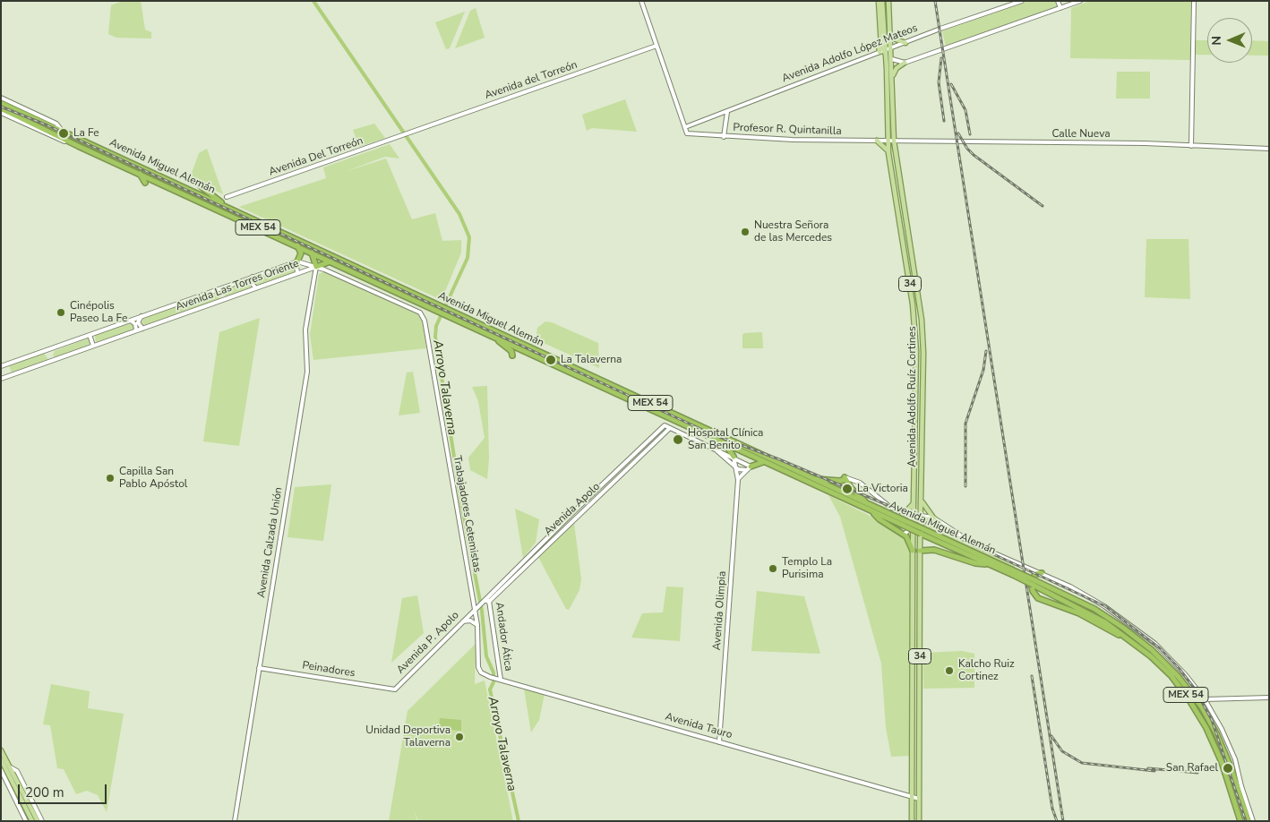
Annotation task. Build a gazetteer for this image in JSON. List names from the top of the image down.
{
  "streets": {
    "highway": ["Avenida Miguel Alemán", "MEX 54"],
    "main road": ["34", "Avenida Adolfo Ruíz Cortines"],
    "street": [
      "Avenida Adolfo López Mateos",
      "Avenida del Torreón",
      "Profesor R. Quintanilla",
      "Calle Nueva",
      "Avenida Del Torreón",
      "Avenida Las Torres Oriente",
      "Avenida Apolo",
      "Trabajadores Cetemistas",
      "Avenida Calzada Unión",
      "Avenida Olimpia",
      "Andador Ática",
      "Avenida P. Apolo",
      "Peinadores",
      "Avenida Tauro"
    ]
  },
  "crossings": [
    ["Avenida Adolfo López Mateos", "Profesor R. Quintanilla"],
    ["Avenida Adolfo López Mateos", "Avenida Adolfo Ruíz Cortines"],
    ["Avenida del Torreón", "Avenida Del Torreón"],
    ["Profesor R. Quintanilla", "Calle Nueva"],
    ["Profesor R. Quintanilla", "Avenida Adolfo Ruíz Cortines"],
    ["Calle Nueva", "Avenida Adolfo Ruíz Cortines"],
    ["Avenida Miguel Alemán", "Avenida Adolfo Ruíz Cortines"],
    ["Avenida Las Torres Oriente", "Trabajadores Cetemistas"],
    ["Avenida Las Torres Oriente", "Avenida Calzada Unión"],
    ["Avenida Adolfo Ruíz Cortines", "Avenida Tauro"],
    ["Avenida Apolo", "Trabajadores Cetemistas"],
    ["Avenida Apolo", "Andador Ática"],
    ["Avenida Apolo", "Avenida P. Apolo"],
    ["Trabajadores Cetemistas", "Avenida Calzada Unión"],
    ["Trabajadores Cetemistas", "Avenida P. Apolo"],
    ["Trabajadores Cetemistas", "Avenida Tauro"],
    ["Avenida Calzada Unión", "Peinadores"],
    ["Avenida Olimpia", "Avenida Tauro"],
    ["Andador Ática", "Avenida Tauro"],
    ["Avenida P. Apolo", "Peinadores"]
  ],
  "water": ["Arroyo Talaverna"],
  "places": [
    "La Fe",
    "Nuestra Señora de las Mercedes",
    "Cinépolis Paseo La Fe",
    "La Talaverna",
    "Hospital Clínica San Benito",
    "Capilla San Pablo Apóstol",
    "La Victoria",
    "Templo La Purisima",
    "Kalcho Ruiz Cortinez",
    "Unidad Deportiva Talaverna",
    "San Rafael"
  ],
  "scale_bar": "200 m",
  "north": "left"
}
